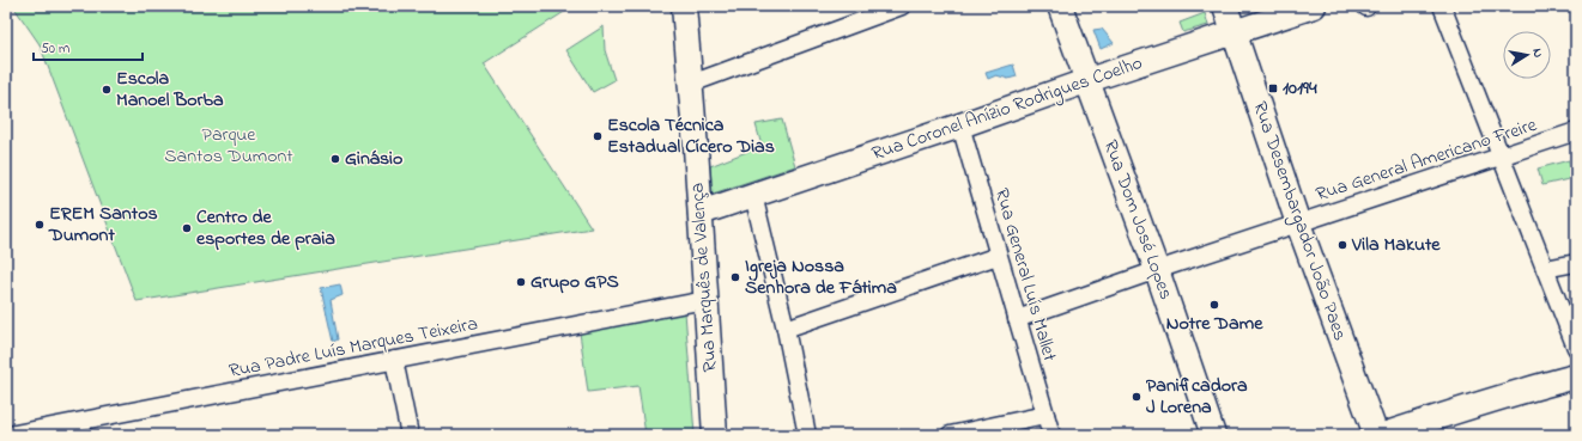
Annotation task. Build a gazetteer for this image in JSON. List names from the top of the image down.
{
  "streets": {
    "street": [
      "Rua Coronel Anízio Rodrigues Coelho",
      "Rua General Americano Freire",
      "Rua Dom José Lopes",
      "Rua Desembargador João Paes",
      "Rua General Luís Mallet",
      "Rua Marquês de Valença",
      "Rua Padre Luís Marques Teixeira"
    ]
  },
  "crossings": [
    ["Rua Coronel Anízio Rodrigues Coelho", "Rua Dom José Lopes"],
    ["Rua Coronel Anízio Rodrigues Coelho", "Rua Desembargador João Paes"],
    ["Rua Coronel Anízio Rodrigues Coelho", "Rua General Luís Mallet"],
    ["Rua Coronel Anízio Rodrigues Coelho", "Rua Marquês de Valença"],
    ["Rua General Americano Freire", "Rua Dom José Lopes"],
    ["Rua General Americano Freire", "Rua Desembargador João Paes"],
    ["Rua General Americano Freire", "Rua General Luís Mallet"],
    ["Rua Marquês de Valença", "Rua Padre Luís Marques Teixeira"]
  ],
  "parks": ["Parque Santos Dumont"],
  "places": {
    "transit": ["10194"],
    "other": [
      "Escola Manoel Borba",
      "Escola Técnica Estadual Cícero Dias",
      "Ginásio",
      "EREM Santos Dumont",
      "Centro de esportes de praia",
      "Vila Makute",
      "Igreja Nossa Senhora de Fátima",
      "Grupo GPS",
      "Notre Dame",
      "Panificadora J Lorena"
    ]
  },
  "scale_bar": "50 m",
  "north": "right"
}
